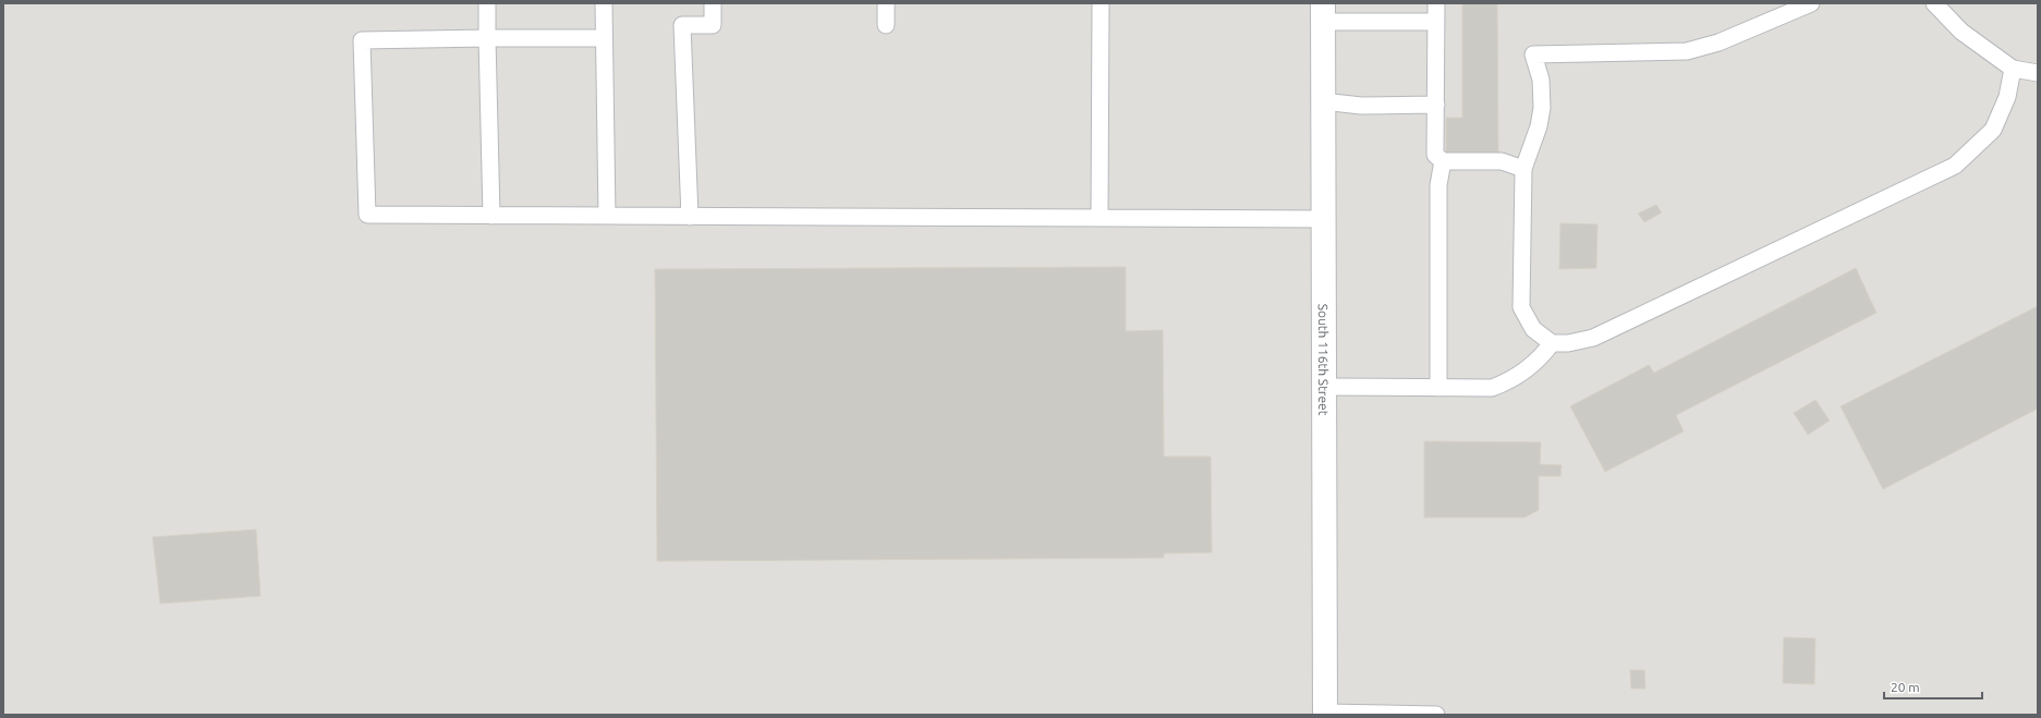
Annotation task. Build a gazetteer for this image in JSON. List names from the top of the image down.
{
  "streets": {
    "street": ["South 116th Street"]
  },
  "scale_bar": "20 m"
}
